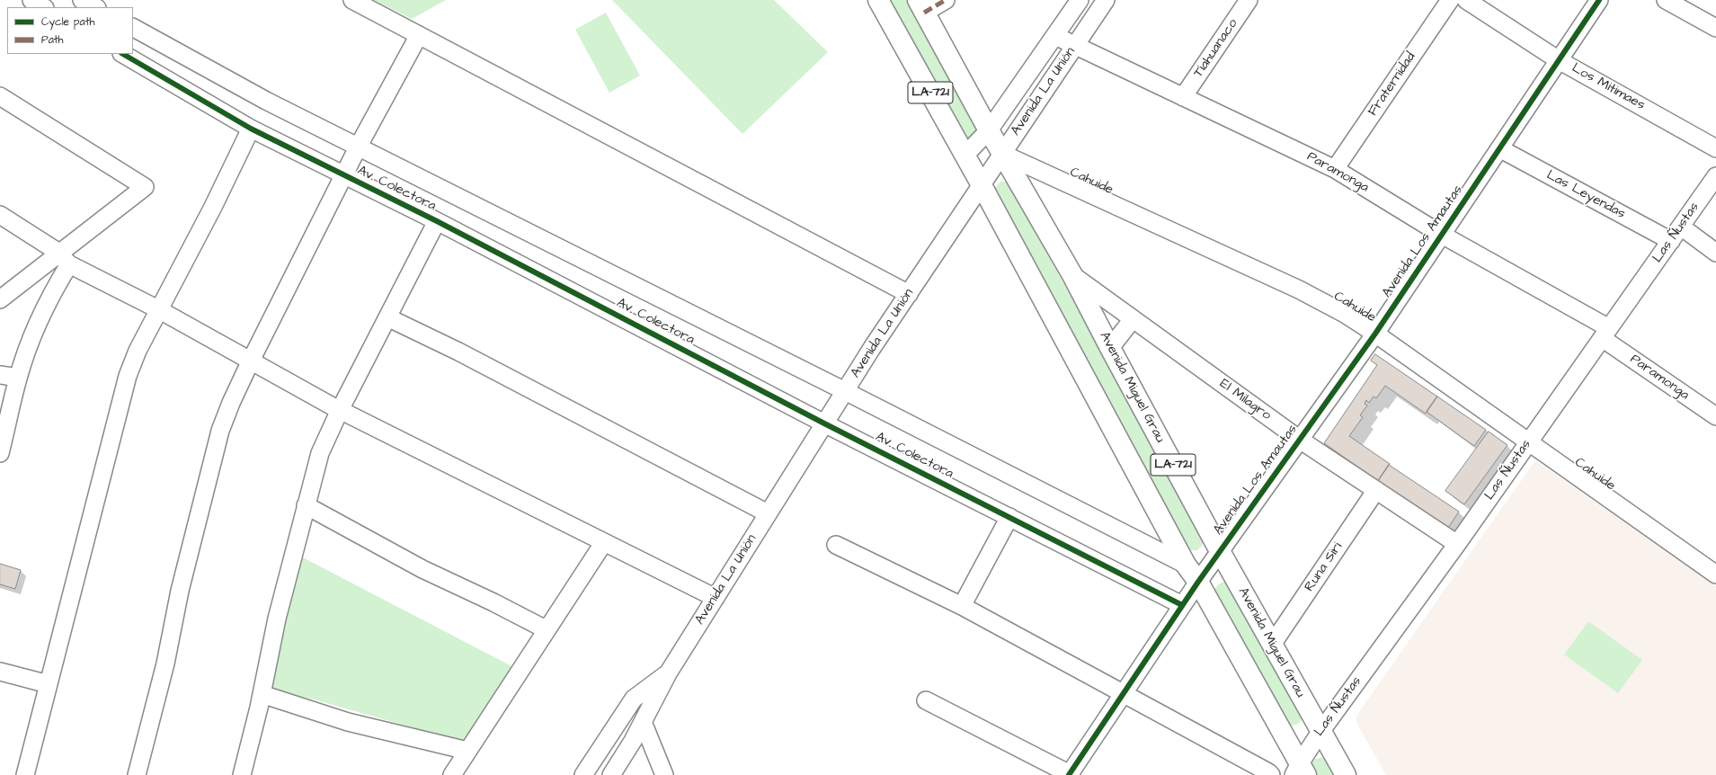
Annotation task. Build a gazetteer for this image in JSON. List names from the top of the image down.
{
  "streets": {
    "main road": ["LA-721", "Avenida Miguel Grau"],
    "street": [
      "Tiahuanaco",
      "Fraternidad",
      "Los Mitimaes",
      "Avenida La Unión",
      "Paramonga",
      "Cahuide",
      "Av. Colectora",
      "Las Leyendas",
      "Las Ñustas",
      "Avenida Los Amautas",
      "El Milagro",
      "Runa Siri"
    ]
  },
  "crossings": [
    ["Tiahuanaco", "Paramonga"],
    ["Fraternidad", "Paramonga"],
    ["Los Mitimaes", "Avenida Los Amautas"],
    ["Avenida La Unión", "LA-721"],
    ["Avenida La Unión", "Paramonga"],
    ["Avenida La Unión", "Cahuide"],
    ["Avenida La Unión", "Av. Colectora"],
    ["Avenida La Unión", "Avenida Miguel Grau"],
    ["LA-721", "Av. Colectora"],
    ["LA-721", "Las Ñustas"],
    ["LA-721", "Avenida Los Amautas"],
    ["Paramonga", "Las Ñustas"],
    ["Paramonga", "Avenida Los Amautas"],
    ["Cahuide", "Las Ñustas"],
    ["Cahuide", "Avenida Los Amautas"],
    ["Cahuide", "Avenida Miguel Grau"],
    ["Av. Colectora", "Avenida Los Amautas"],
    ["Las Leyendas", "Las Ñustas"],
    ["Las Leyendas", "Avenida Los Amautas"],
    ["Las Ñustas", "Avenida Miguel Grau"],
    ["Las Ñustas", "El Milagro"],
    ["Avenida Los Amautas", "Avenida Miguel Grau"],
    ["Avenida Los Amautas", "El Milagro"],
    ["Avenida Miguel Grau", "El Milagro"],
    ["Avenida Miguel Grau", "Runa Siri"],
    ["El Milagro", "Runa Siri"]
  ],
  "legend": ["Cycle path", "Path"]
}
